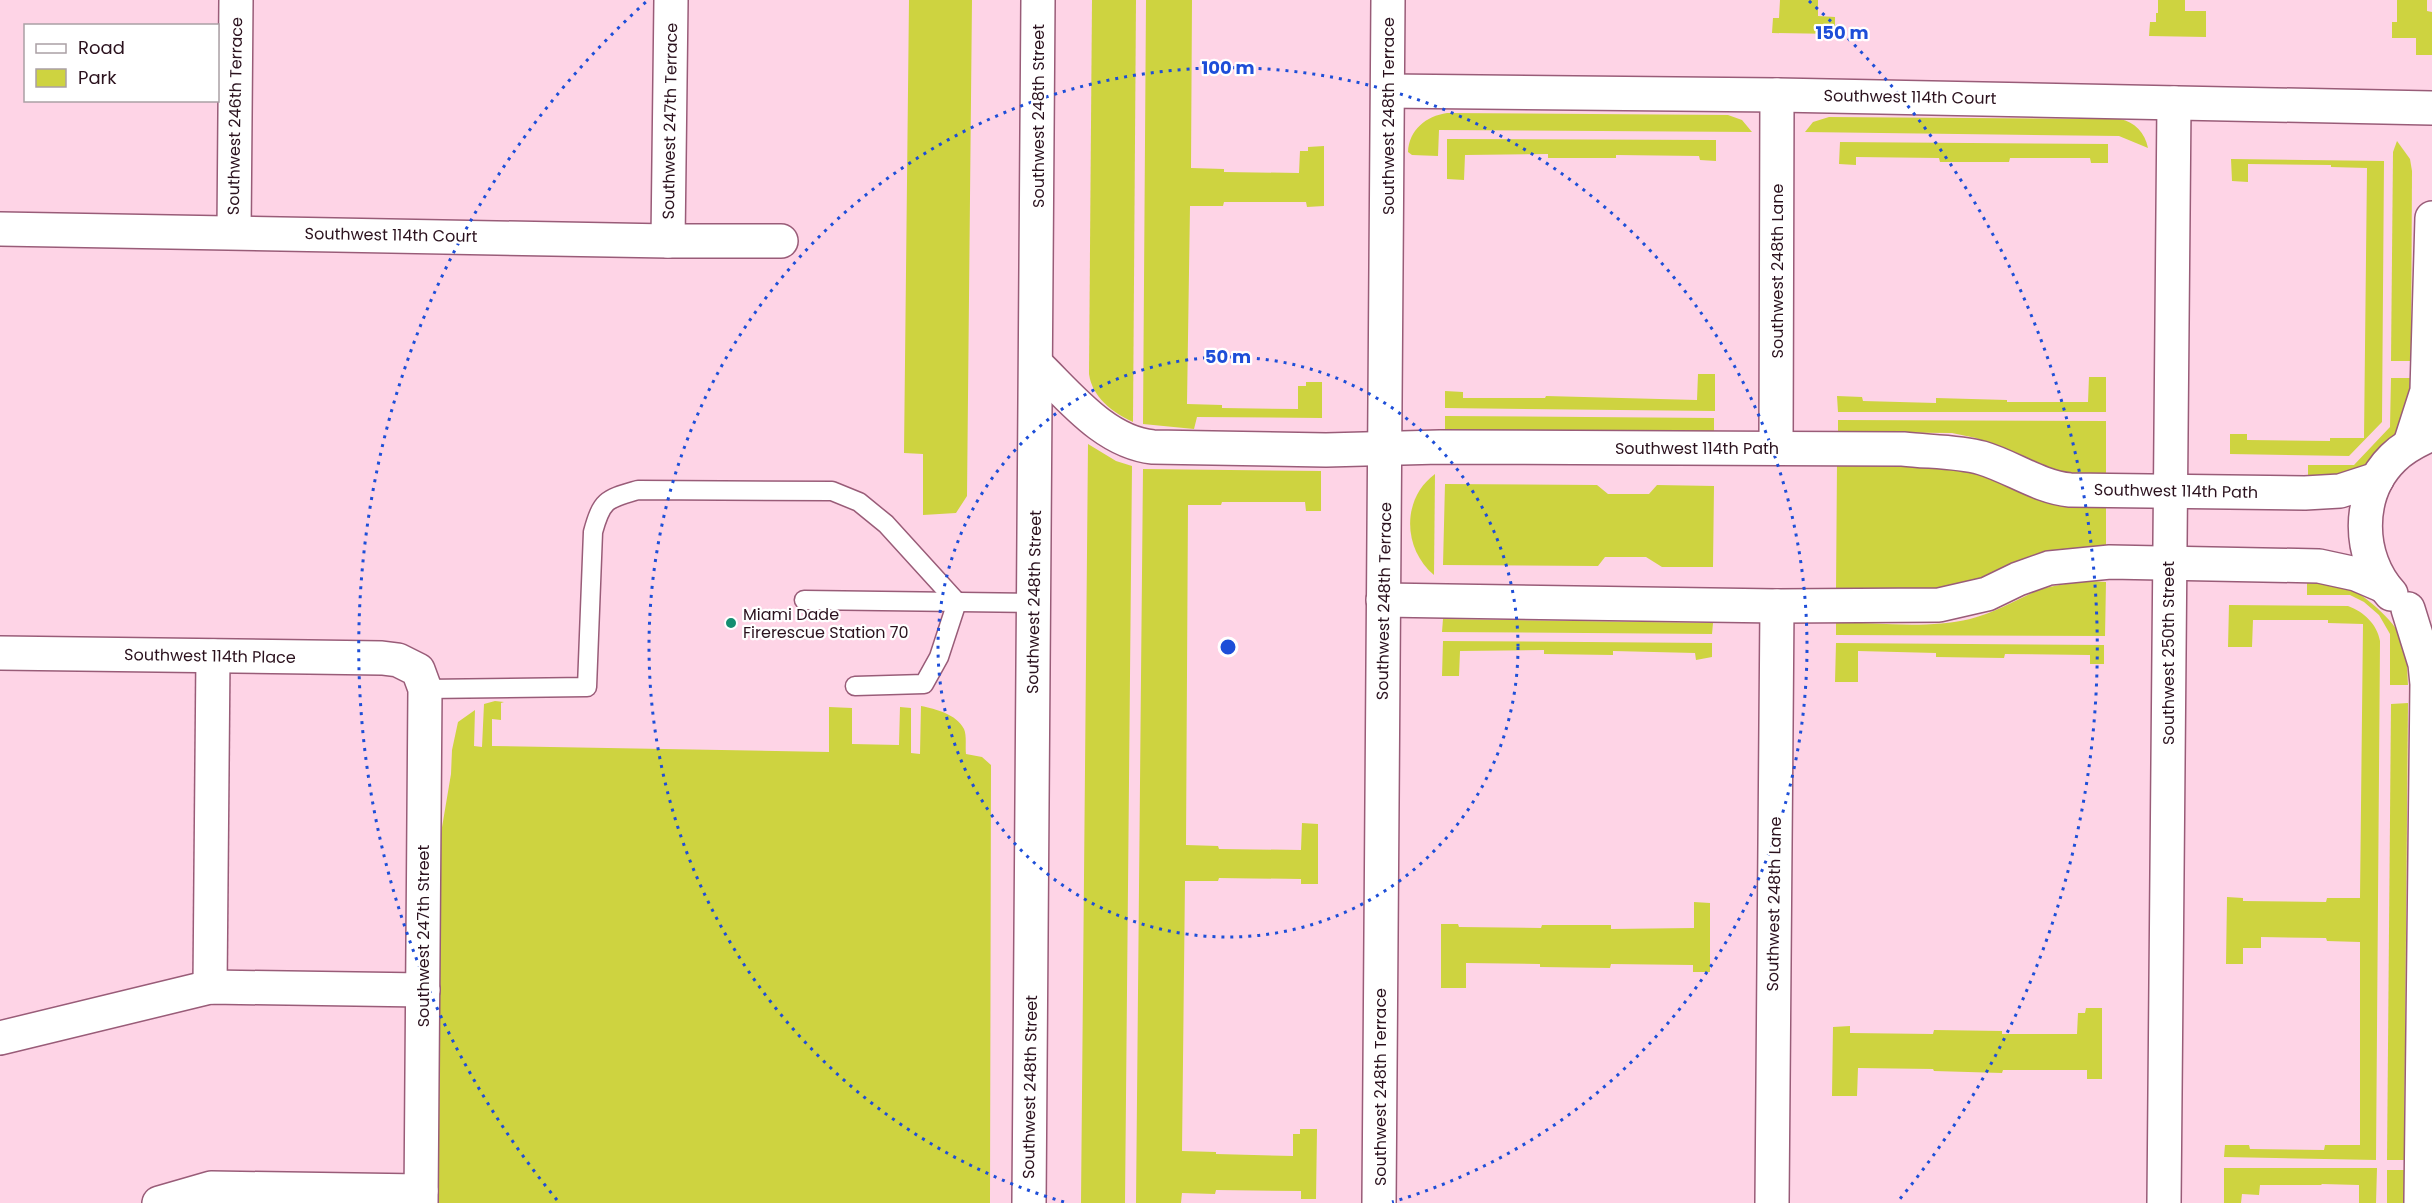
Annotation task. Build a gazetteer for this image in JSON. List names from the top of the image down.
{
  "streets": {
    "street": [
      "Southwest 114th Court",
      "Southwest 246th Terrace",
      "Southwest 248th Street",
      "Southwest 248th Terrace",
      "Southwest 247th Terrace",
      "Southwest 248th Lane",
      "Southwest 114th Path",
      "Southwest 250th Street",
      "Southwest 114th Place",
      "Southwest 247th Street"
    ]
  },
  "crossings": [
    ["Southwest 114th Court", "Southwest 246th Terrace"],
    ["Southwest 114th Court", "Southwest 248th Terrace"],
    ["Southwest 114th Court", "Southwest 247th Terrace"],
    ["Southwest 114th Court", "Southwest 248th Lane"],
    ["Southwest 114th Court", "Southwest 250th Street"],
    ["Southwest 248th Street", "Southwest 114th Path"],
    ["Southwest 248th Terrace", "Southwest 114th Path"],
    ["Southwest 248th Lane", "Southwest 114th Path"],
    ["Southwest 114th Path", "Southwest 250th Street"],
    ["Southwest 114th Place", "Southwest 247th Street"]
  ],
  "places": ["Miami Dade Firerescue Station 70"],
  "legend": ["Road", "Park"],
  "rings": ["150 m", "100 m", "50 m"]
}
